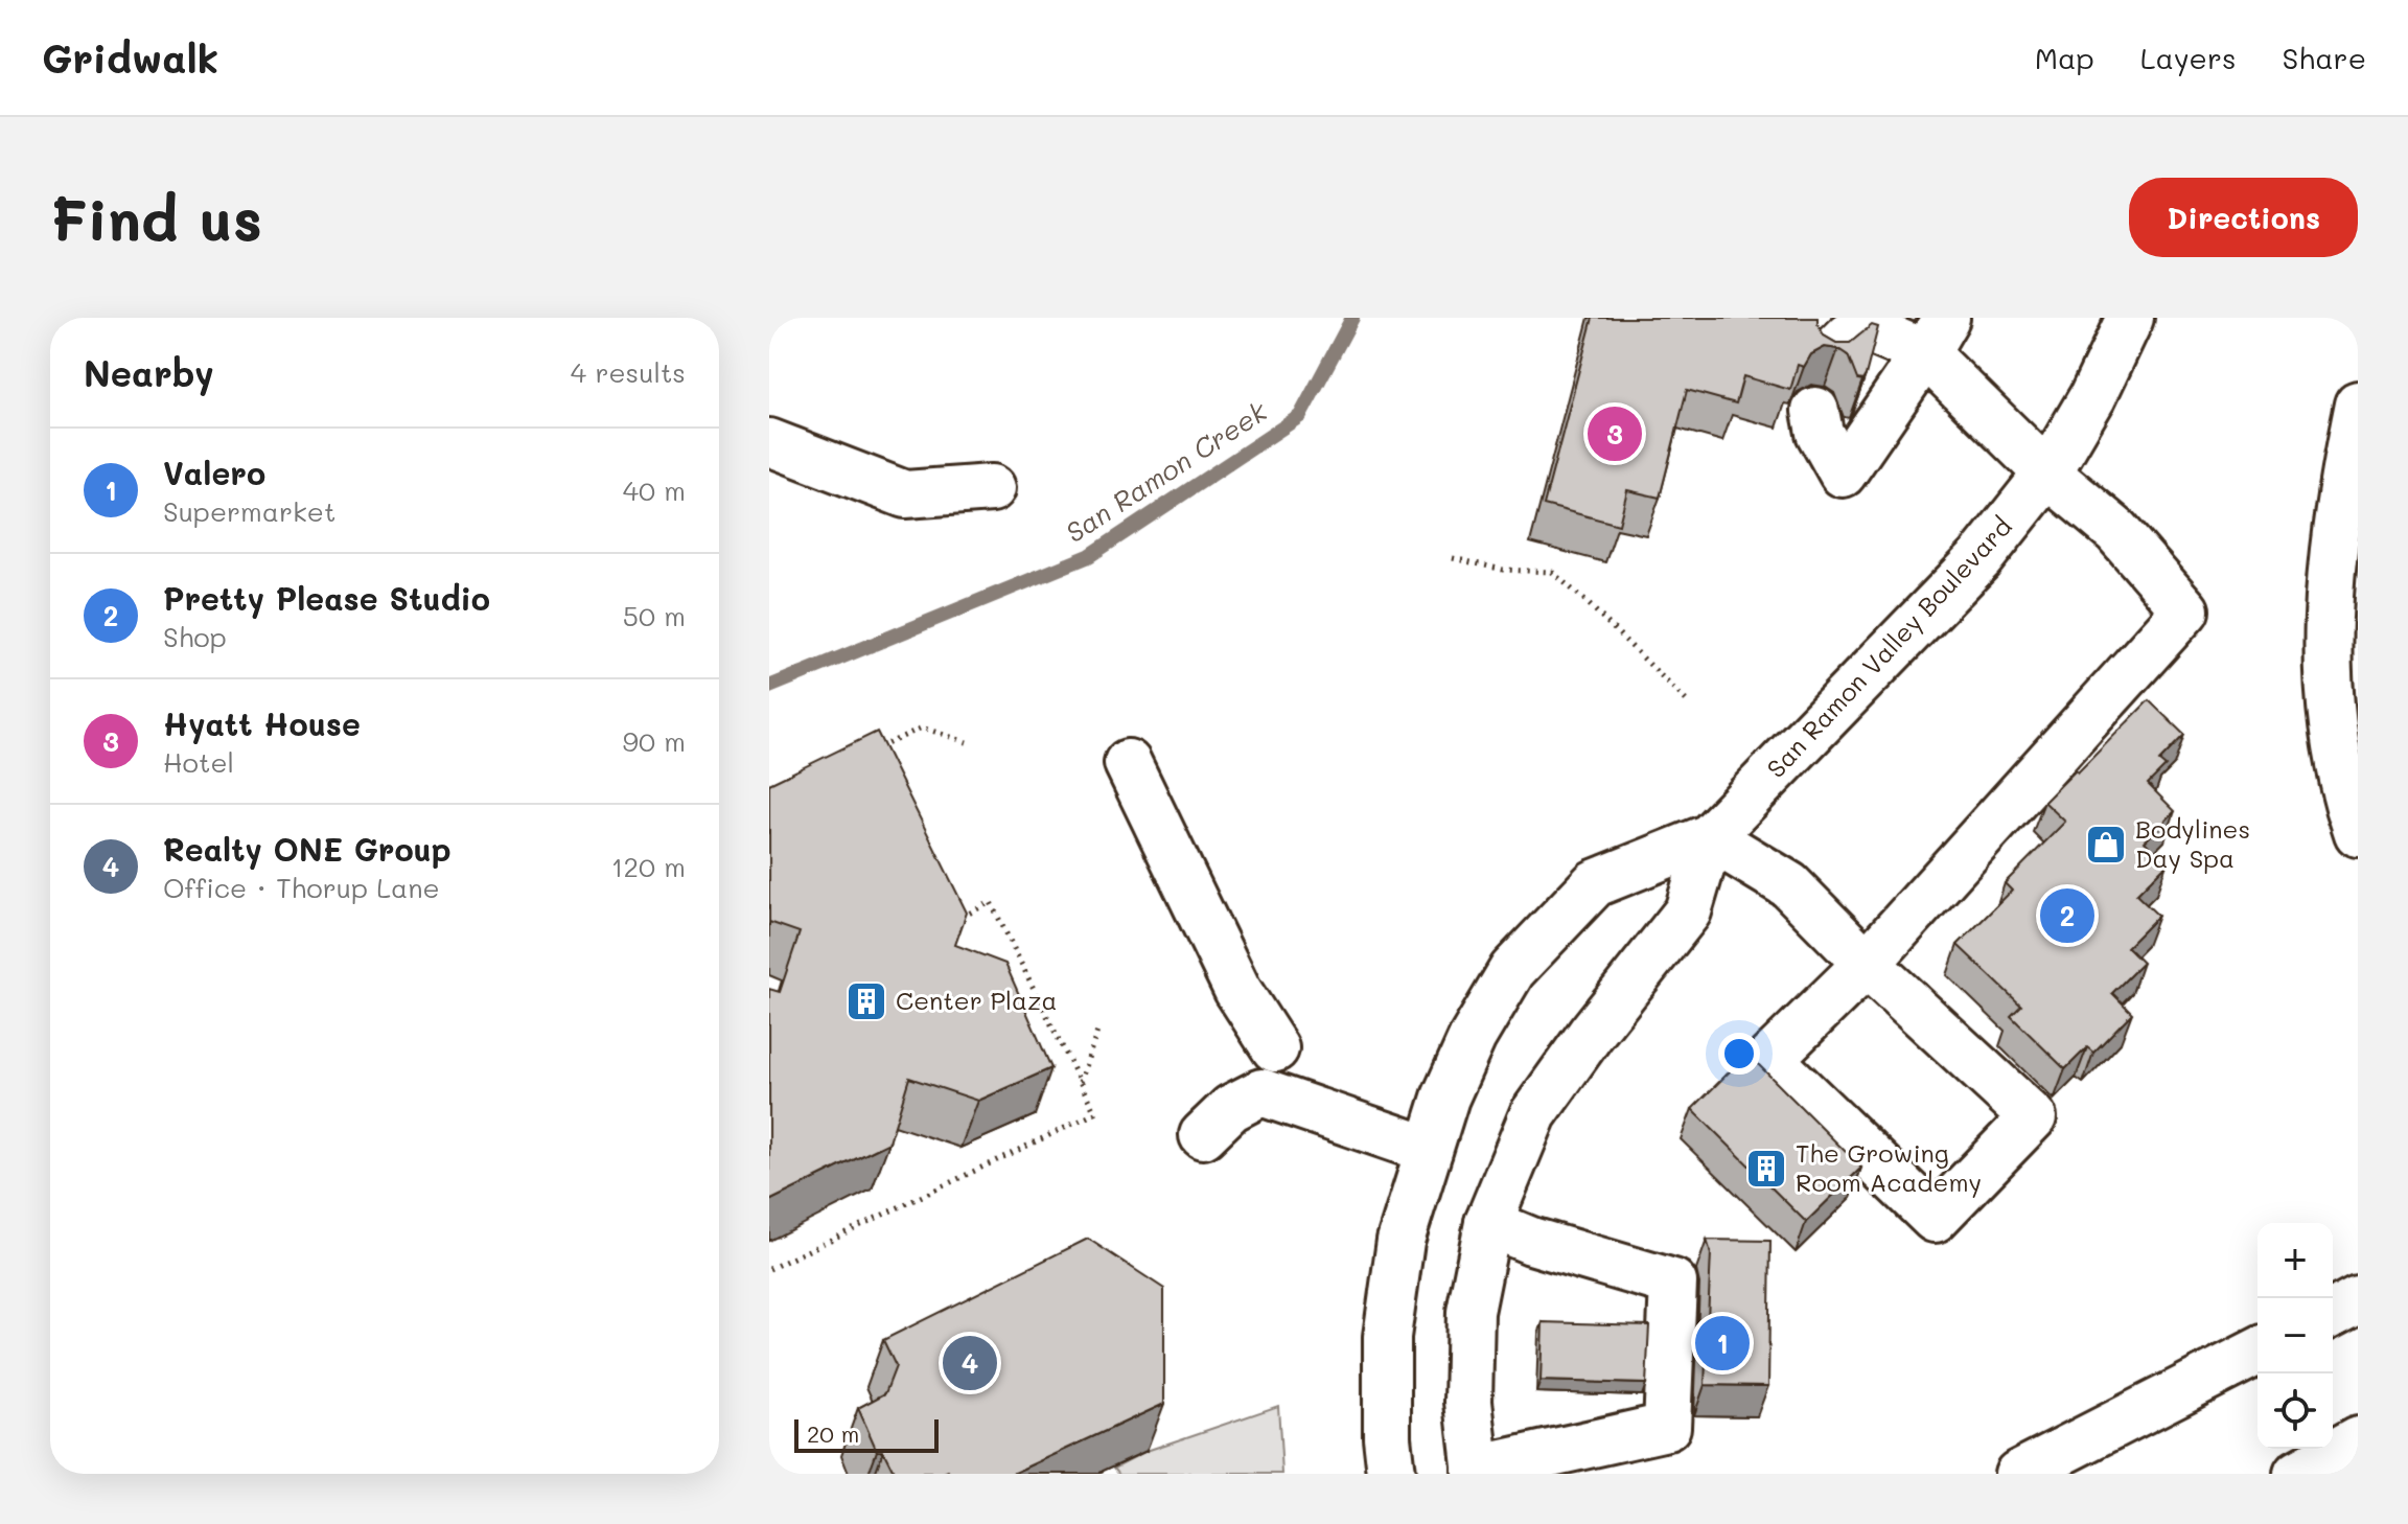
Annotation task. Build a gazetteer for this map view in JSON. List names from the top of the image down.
{
  "streets": {
    "main road": ["San Ramon Valley Boulevard"]
  },
  "water": ["San Ramon Creek"],
  "places": {
    "shop": ["Bodylines Day Spa"],
    "building": ["Center Plaza", "The Growing Room Academy"]
  },
  "scale_bar": "20 m",
  "page": {
    "header": "Gridwalk",
    "nav": ["Map", "Layers", "Share"],
    "buttons": "Directions",
    "title": "Find us",
    "heading": ["Nearby", "4 results"],
    "pins": [
      "3",
      "2",
      "1",
      "4"
    ],
    "list": [
      {
        "mark": "1",
        "name": "Valero",
        "note": "Supermarket",
        "value": "40 m"
      },
      {
        "mark": "2",
        "name": "Pretty Please Studio",
        "note": "Shop",
        "value": "50 m"
      },
      {
        "mark": "3",
        "name": "Hyatt House",
        "note": "Hotel",
        "value": "90 m"
      },
      {
        "mark": "4",
        "name": "Realty ONE Group",
        "note": "Office · Thorup Lane",
        "value": "120 m"
      }
    ],
    "map_buttons": ["+", "−"],
    "scale": "20 m"
  }
}
